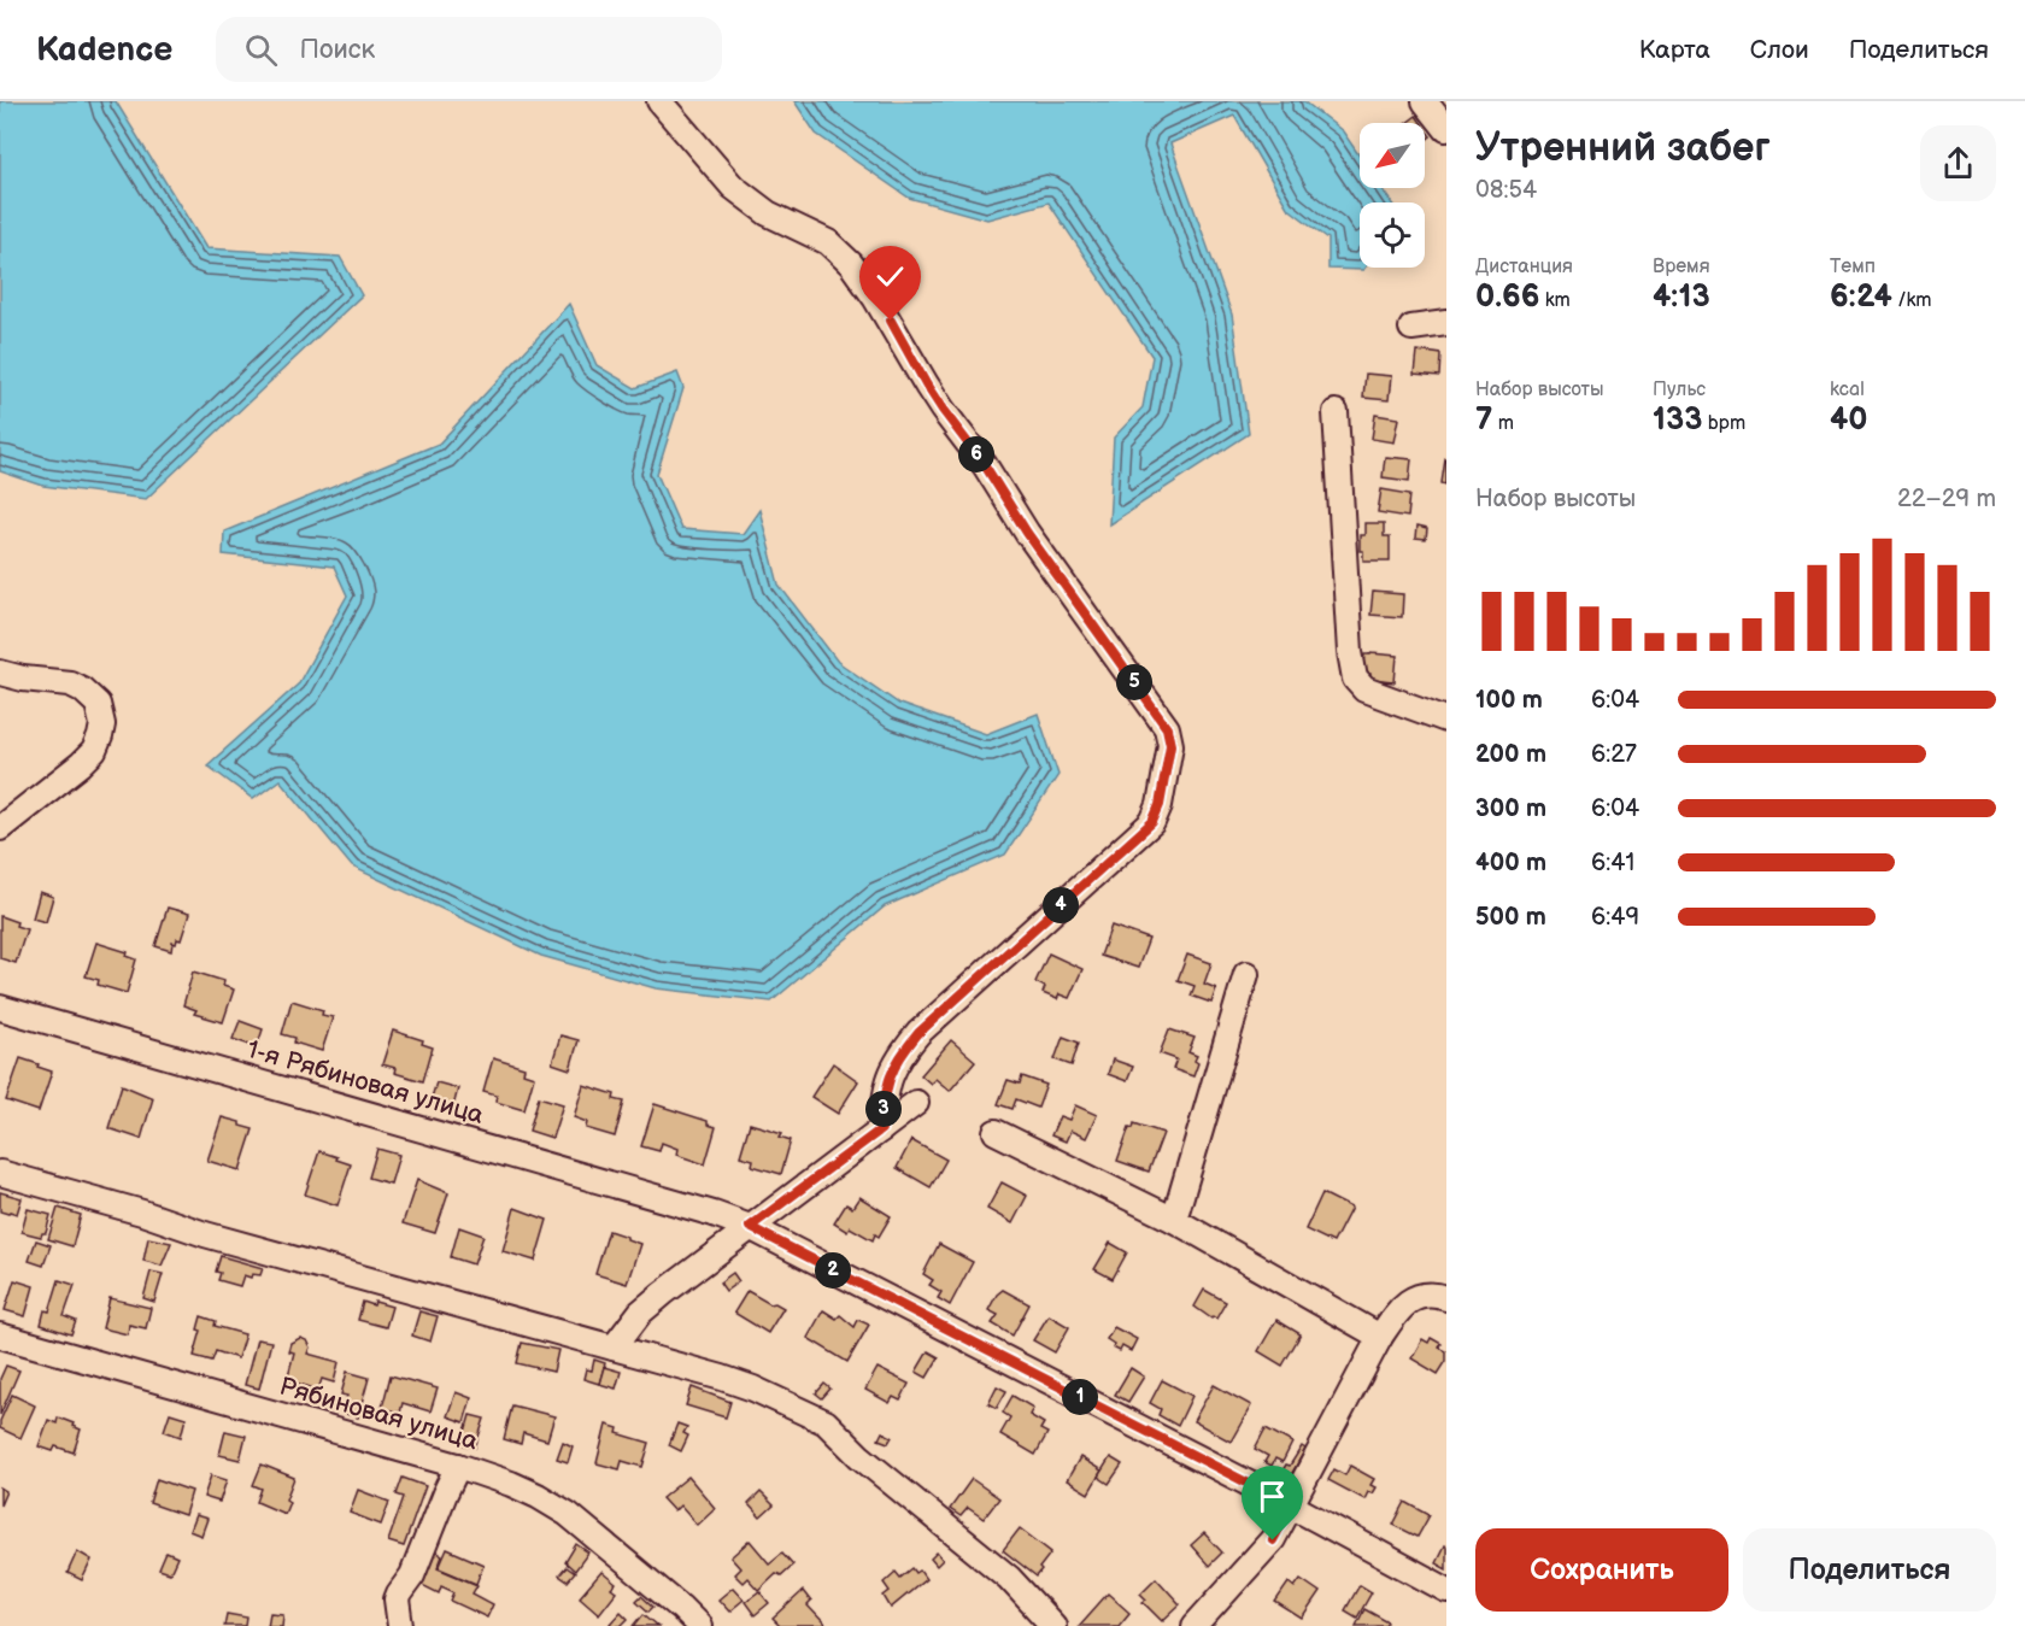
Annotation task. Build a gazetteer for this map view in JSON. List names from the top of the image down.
{
  "streets": {
    "street": ["1-я Рябиновая улица", "Рябиновая улица"]
  },
  "north": "bottom left",
  "page": {
    "header": "Kadence",
    "search": "Поиск",
    "nav": ["Карта", "Слои", "Поделиться"],
    "heading": ["Утренний забег", "08:54"],
    "stats": [
      ["Дистанция", "0.66 km"],
      ["Время", "4:13"],
      ["Темп", "6:24 /km"],
      ["Набор высоты", "7 m"],
      ["Пульс", "133 bpm"],
      ["kcal", "40"]
    ],
    "pins": [
      "6",
      "5",
      "4",
      "3",
      "2",
      "1"
    ],
    "chart": ["Набор высоты", "22–29 m"],
    "list": [
      {
        "name": "100 m",
        "note": "6:04"
      },
      {
        "name": "200 m",
        "note": "6:27"
      },
      {
        "name": "300 m",
        "note": "6:04"
      },
      {
        "name": "400 m",
        "note": "6:41"
      },
      {
        "name": "500 m",
        "note": "6:49"
      }
    ],
    "buttons": ["Сохранить", "Поделиться"]
  }
}
